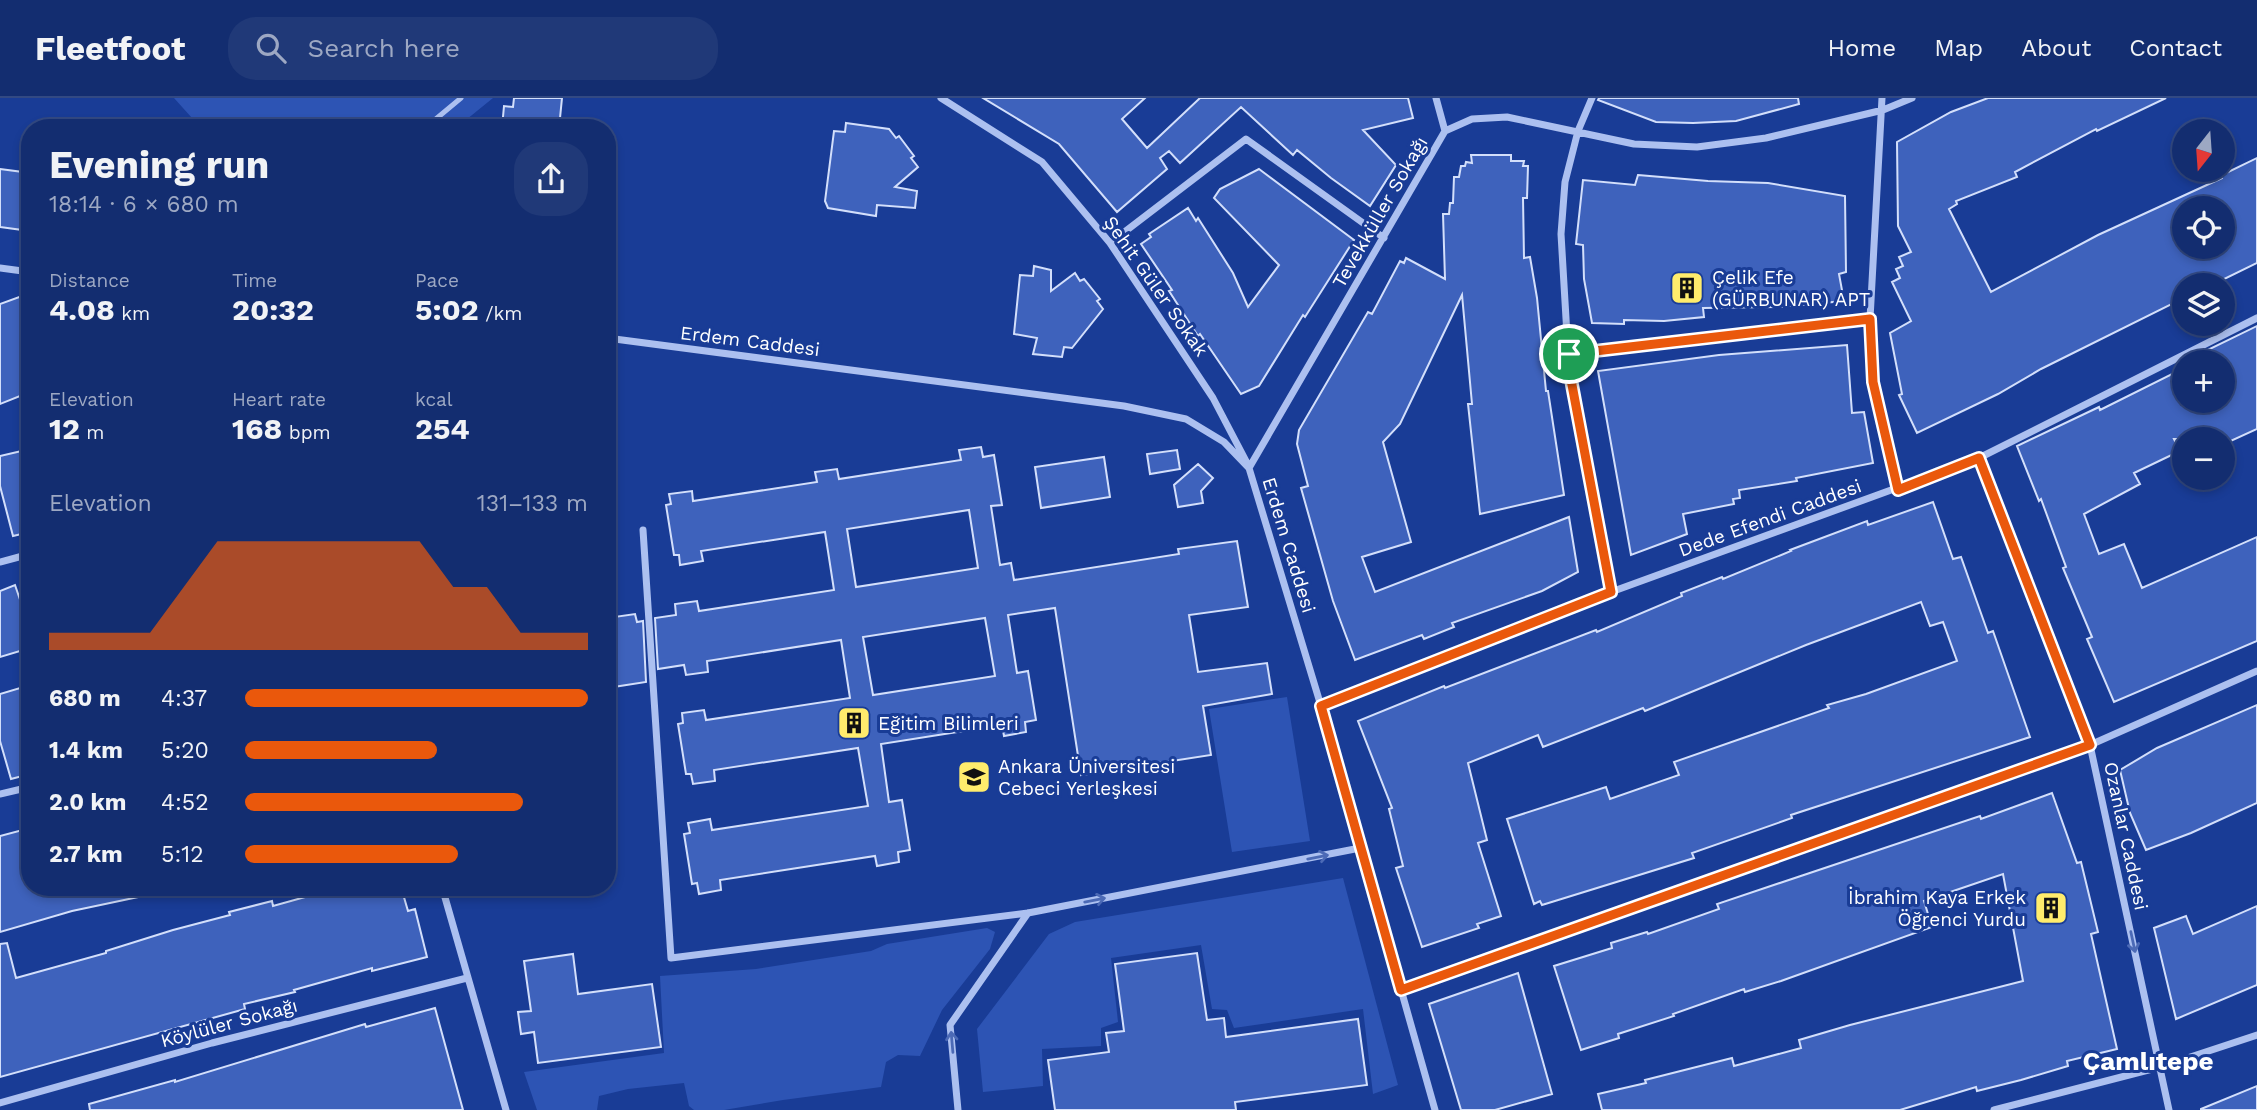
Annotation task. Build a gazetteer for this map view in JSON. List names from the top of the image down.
{
  "streets": {
    "street": [
      "Tevekküller Sokağı",
      "Şehit Güler Sokak",
      "Erdem Caddesi",
      "Dede Efendi Caddesi",
      "Ozanlar Caddesi",
      "Köylüler Sokağı"
    ]
  },
  "crossings": [
    ["Tevekküller Sokağı", "Şehit Güler Sokak"],
    ["Tevekküller Sokağı", "Erdem Caddesi"],
    ["Şehit Güler Sokak", "Erdem Caddesi"],
    ["Erdem Caddesi", "Dede Efendi Caddesi"],
    ["Dede Efendi Caddesi", "Ozanlar Caddesi"]
  ],
  "one_way": ["Ozanlar Caddesi"],
  "districts": ["Çamlıtepe"],
  "places": {
    "building": ["Çelik Efe (GÜRBUNAR) APT", "Eğitim Bilimleri", "İbrahim Kaya Erkek Öğrenci Yurdu"],
    "school or university": ["Ankara Üniversitesi Cebeci Yerleşkesi"]
  },
  "north": "bottom",
  "page": {
    "header": "Fleetfoot",
    "search": "Search here",
    "nav": [
      "Home",
      "Map",
      "About",
      "Contact"
    ],
    "map_buttons": ["+", "−"],
    "heading": ["Evening run", "18:14 · 6 × 680 m"],
    "stats": [
      ["Distance", "4.08 km"],
      ["Time", "20:32"],
      ["Pace", "5:02 /km"],
      ["Elevation", "12 m"],
      ["Heart rate", "168 bpm"],
      ["kcal", "254"]
    ],
    "chart": ["Elevation", "131–133 m"],
    "list": [
      {
        "name": "680 m",
        "note": "4:37"
      },
      {
        "name": "1.4 km",
        "note": "5:20"
      },
      {
        "name": "2.0 km",
        "note": "4:52"
      },
      {
        "name": "2.7 km",
        "note": "5:12"
      }
    ]
  }
}
